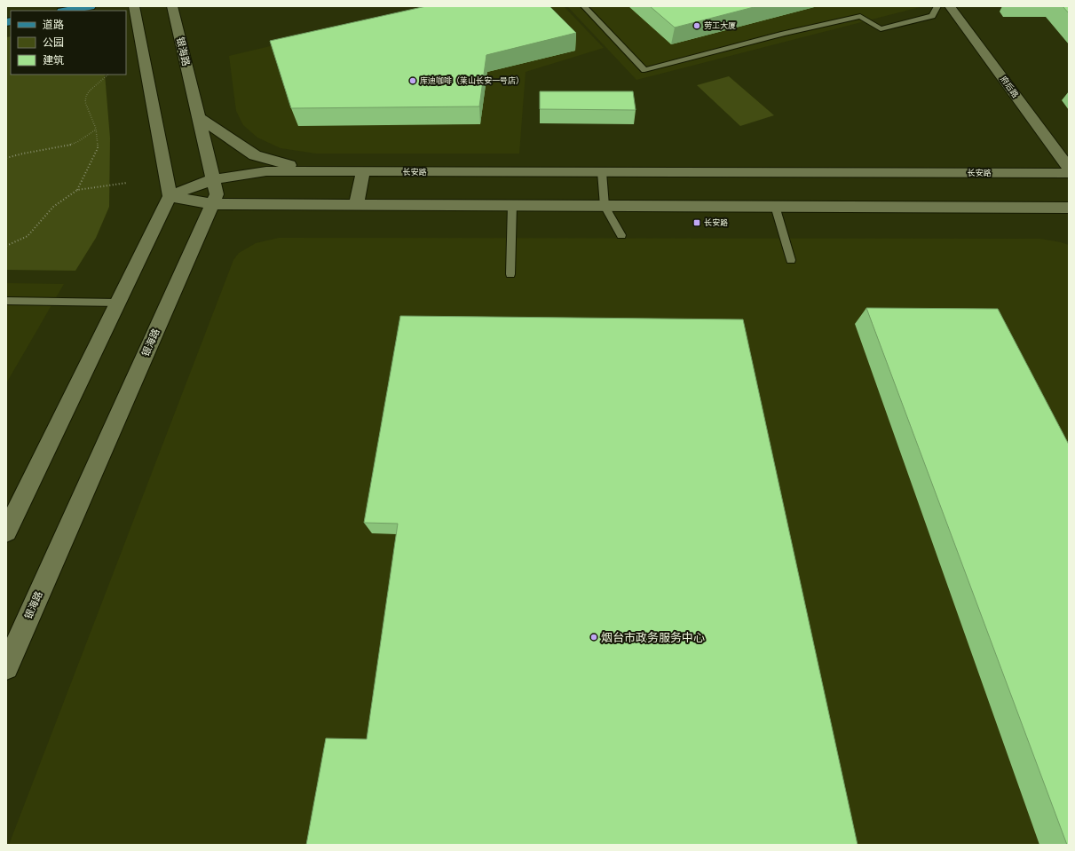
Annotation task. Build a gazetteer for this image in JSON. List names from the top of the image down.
{
  "streets": {
    "street": ["银海路", "府后路", "长安路"]
  },
  "crossings": [
    ["银海路", "长安路"]
  ],
  "places": {
    "other": ["劳工大厦", "库迪咖啡（莱山长安一号店）", "烟台市政务服务中心"],
    "transit": ["长安路"]
  },
  "legend": ["道路", "公园", "建筑"]
}
